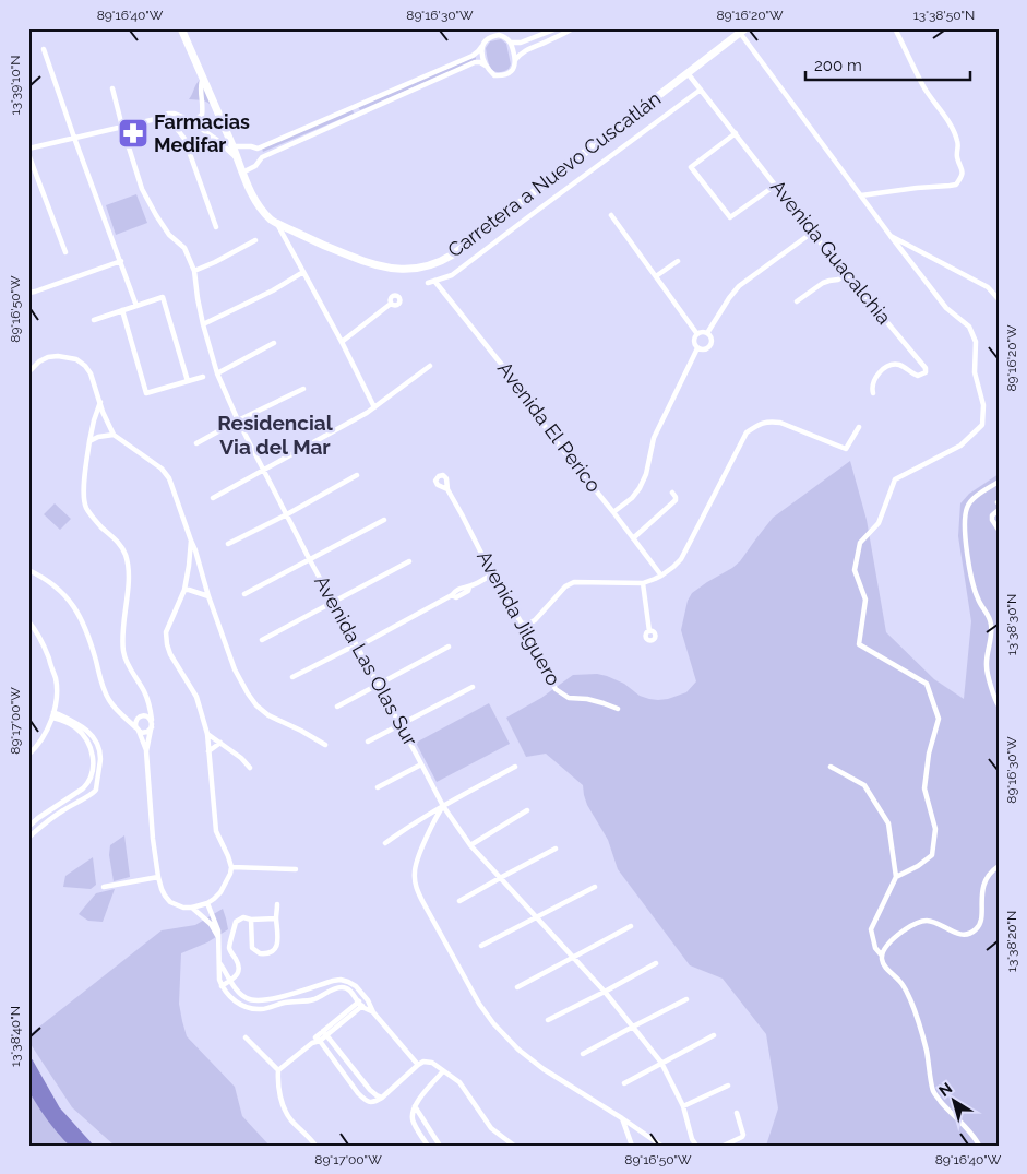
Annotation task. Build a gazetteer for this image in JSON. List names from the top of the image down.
{
  "streets": {
    "street": [
      "Carretera a Nuevo Cuscatlán",
      "Avenida Guacalchia",
      "Avenida El Perico",
      "Avenida Jilguero",
      "Avenida Las Olas Sur"
    ]
  },
  "crossings": [
    ["Carretera a Nuevo Cuscatlán", "Avenida Guacalchia"]
  ],
  "districts": ["Residencial Via del Mar"],
  "places": {
    "pharmacy": ["Farmacias Medifar"]
  },
  "scale_bar": "200 m",
  "north": "top left",
  "coordinates": [
    "89°16'40\"W",
    "89°16'30\"W",
    "89°16'20\"W",
    "13°38'50\"N",
    "13°39'10\"N",
    "89°16'50\"W",
    "13°38'30\"N",
    "89°17'00\"W",
    "13°38'20\"N",
    "13°38'40\"N"
  ]
}
